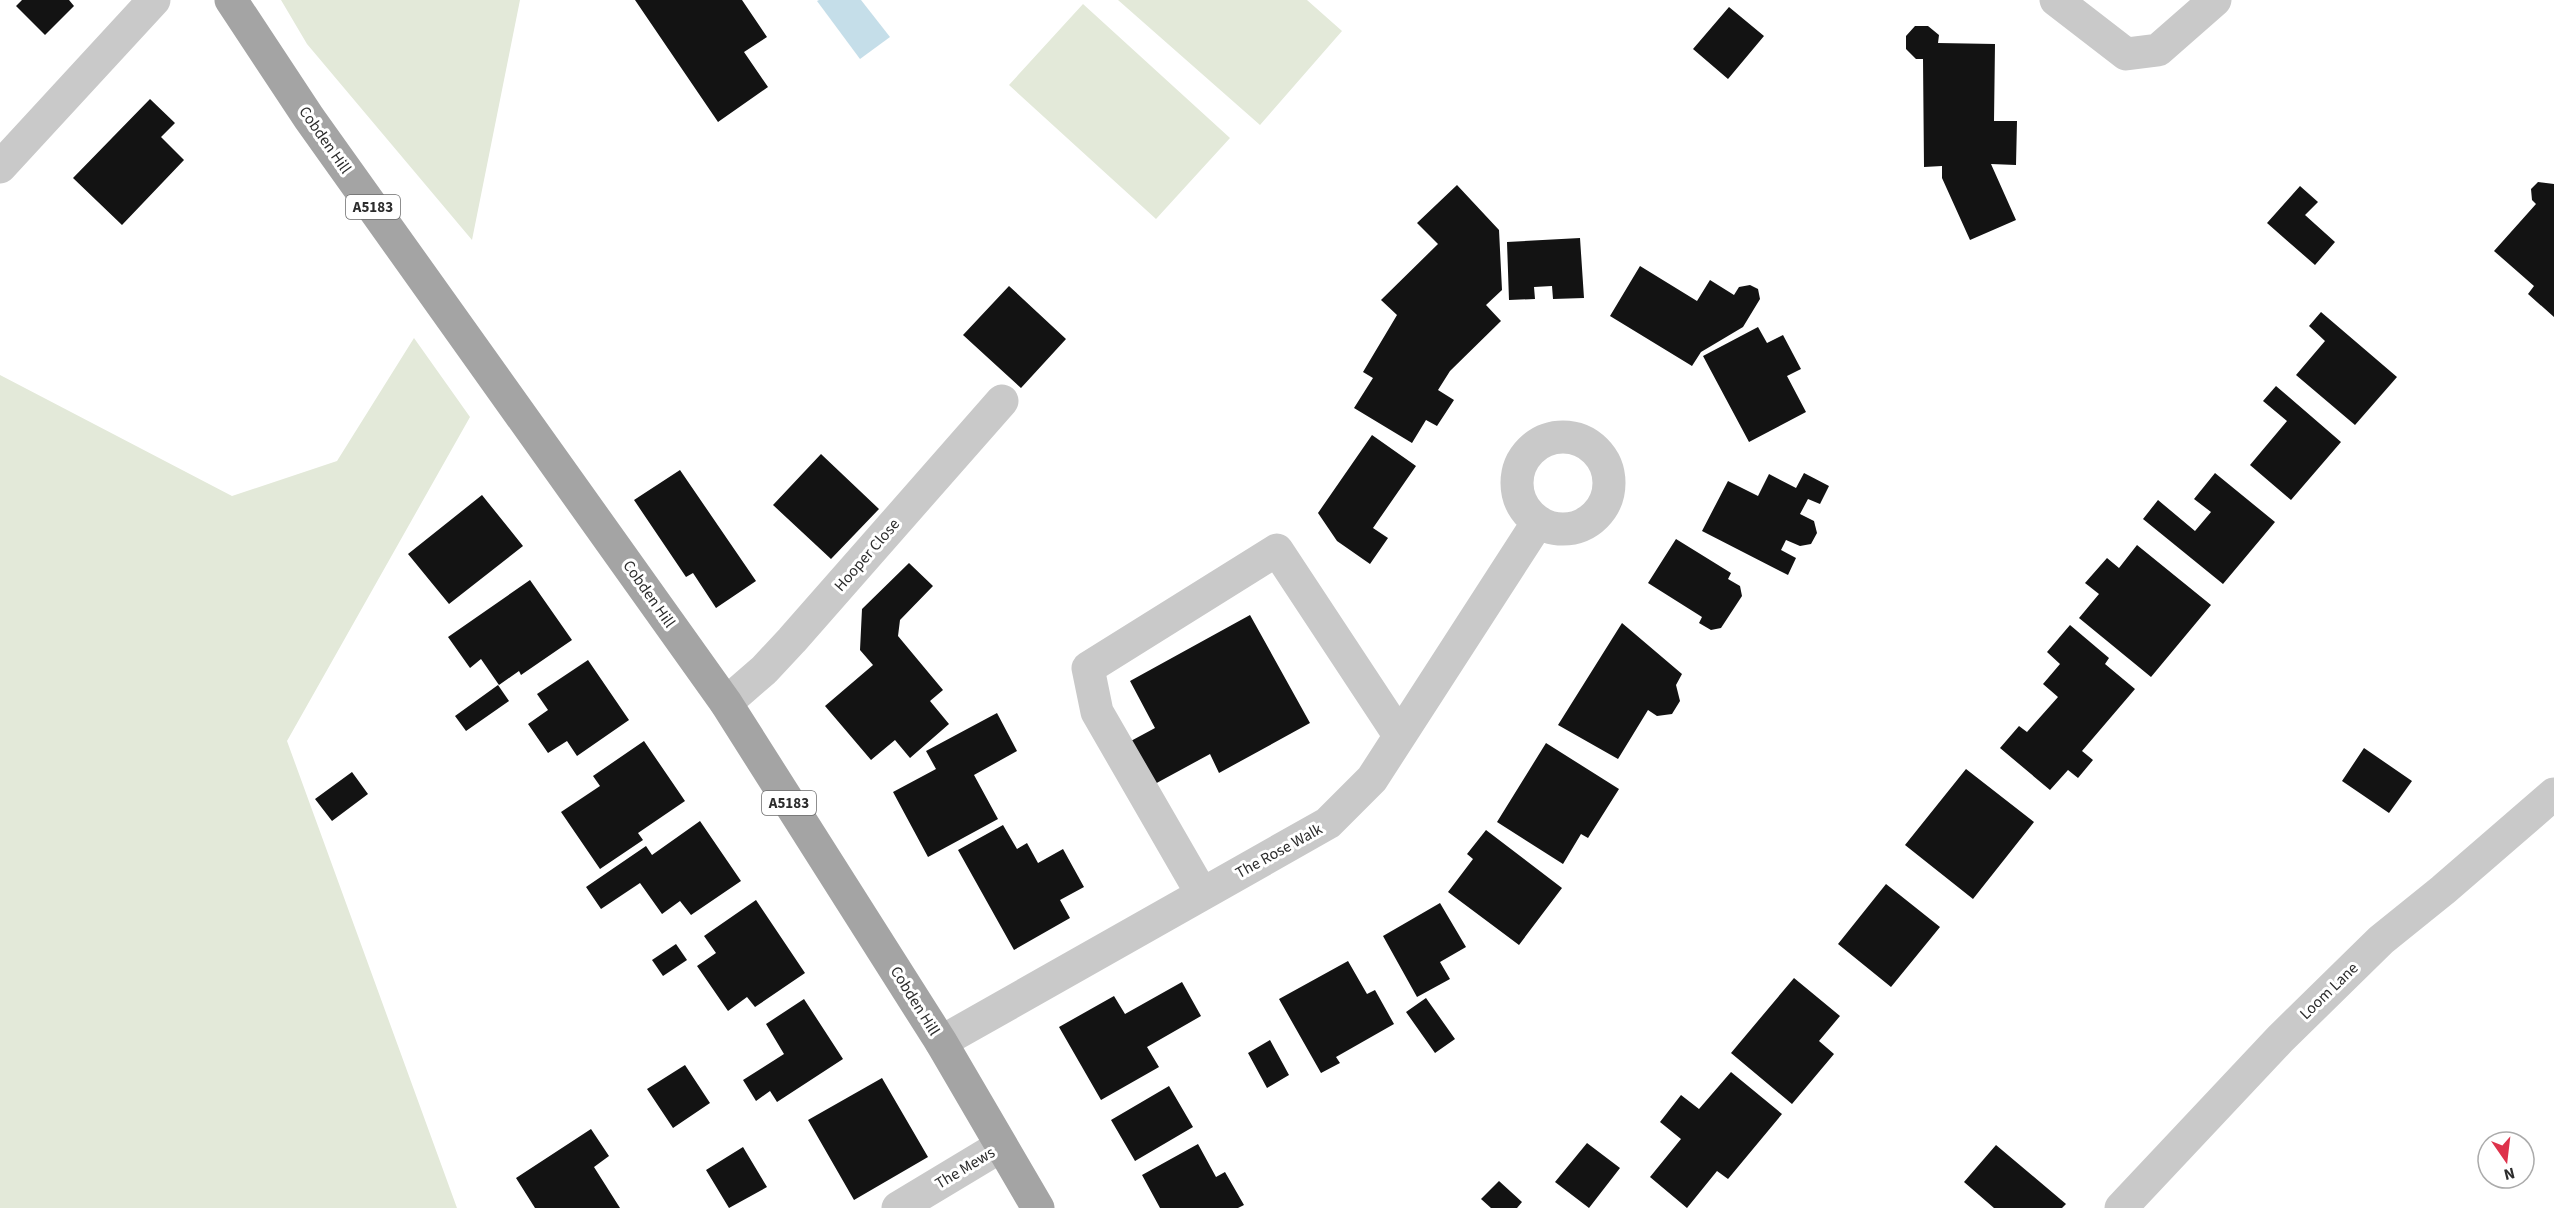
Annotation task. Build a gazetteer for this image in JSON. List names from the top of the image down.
{
  "streets": {
    "main road": ["Cobden Hill", "A5183"],
    "street": [
      "Hooper Close",
      "The Rose Walk",
      "Loom Lane",
      "The Mews"
    ]
  },
  "crossings": [
    ["Cobden Hill", "Hooper Close"],
    ["Cobden Hill", "The Rose Walk"],
    ["Cobden Hill", "The Mews"]
  ],
  "north": "bottom"
}
